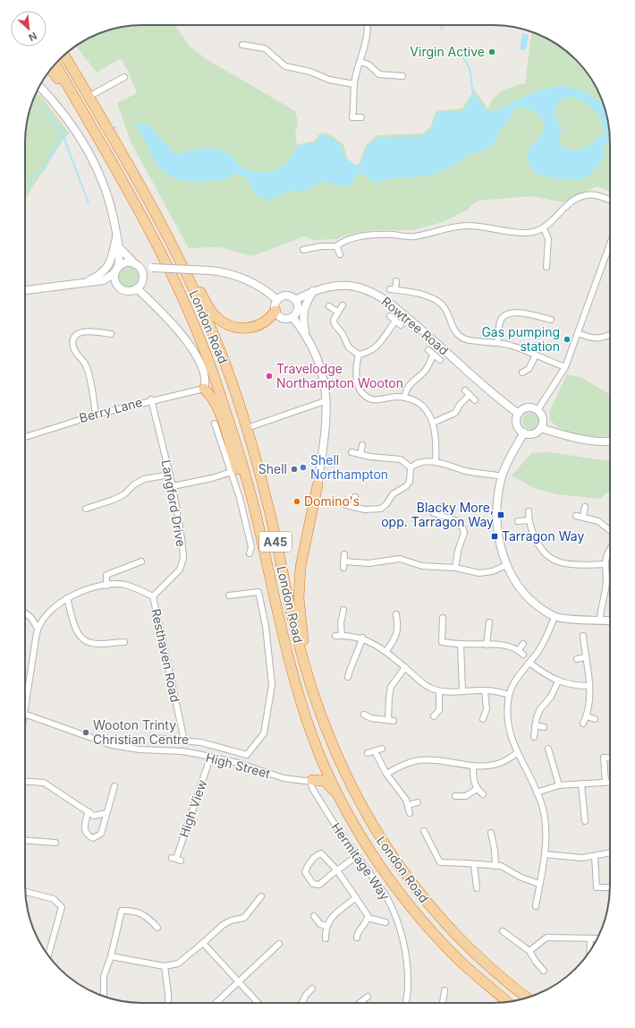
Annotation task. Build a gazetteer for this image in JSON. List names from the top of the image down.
{
  "streets": {
    "highway": ["London Road", "A45"],
    "street": [
      "Rowtree Road",
      "Berry Lane",
      "Langford Drive",
      "Resthaven Road",
      "High Street",
      "High View",
      "Hermitage Way"
    ]
  },
  "crossings": [
    ["London Road", "A45"],
    ["Berry Lane", "Langford Drive"],
    ["Langford Drive", "Resthaven Road"],
    ["High Street", "High View"],
    ["High Street", "Hermitage Way"]
  ],
  "places": {
    "other": [
      "Virgin Active",
      "Gas pumping station",
      "Travelodge Northampton Wooton",
      "Shell Northampton",
      "Shell",
      "Domino's",
      "Wooton Trinty Christian Centre"
    ],
    "transit": ["Blacky More, opp. Tarragon Way", "Tarragon Way"]
  },
  "north": "bottom right"
}
